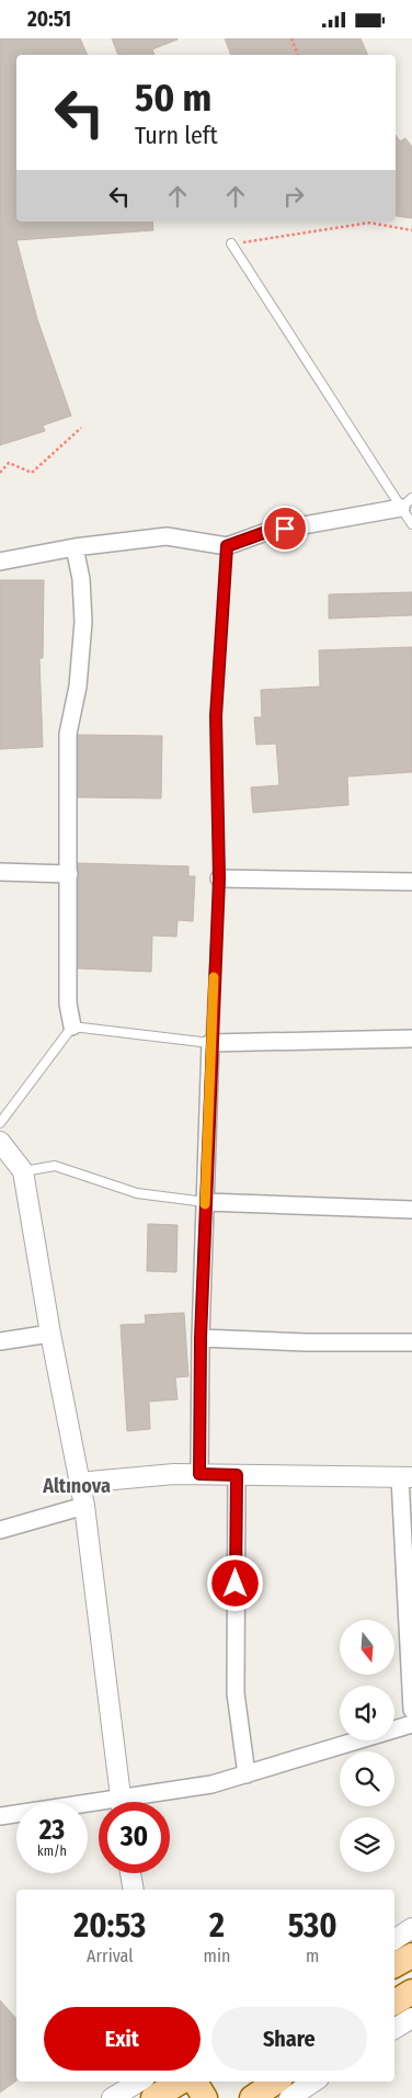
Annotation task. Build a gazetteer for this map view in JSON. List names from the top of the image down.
{
  "districts": ["Altınova"],
  "north": "bottom",
  "page": {
    "status": "20:51",
    "turn": ["50 m", "Turn left"],
    "speed": "23 km/h",
    "limit": "30",
    "eta": [
      "20:53",
      "Arrival",
      "2",
      "min",
      "530",
      "m"
    ],
    "buttons": ["Exit", "Share"]
  }
}
